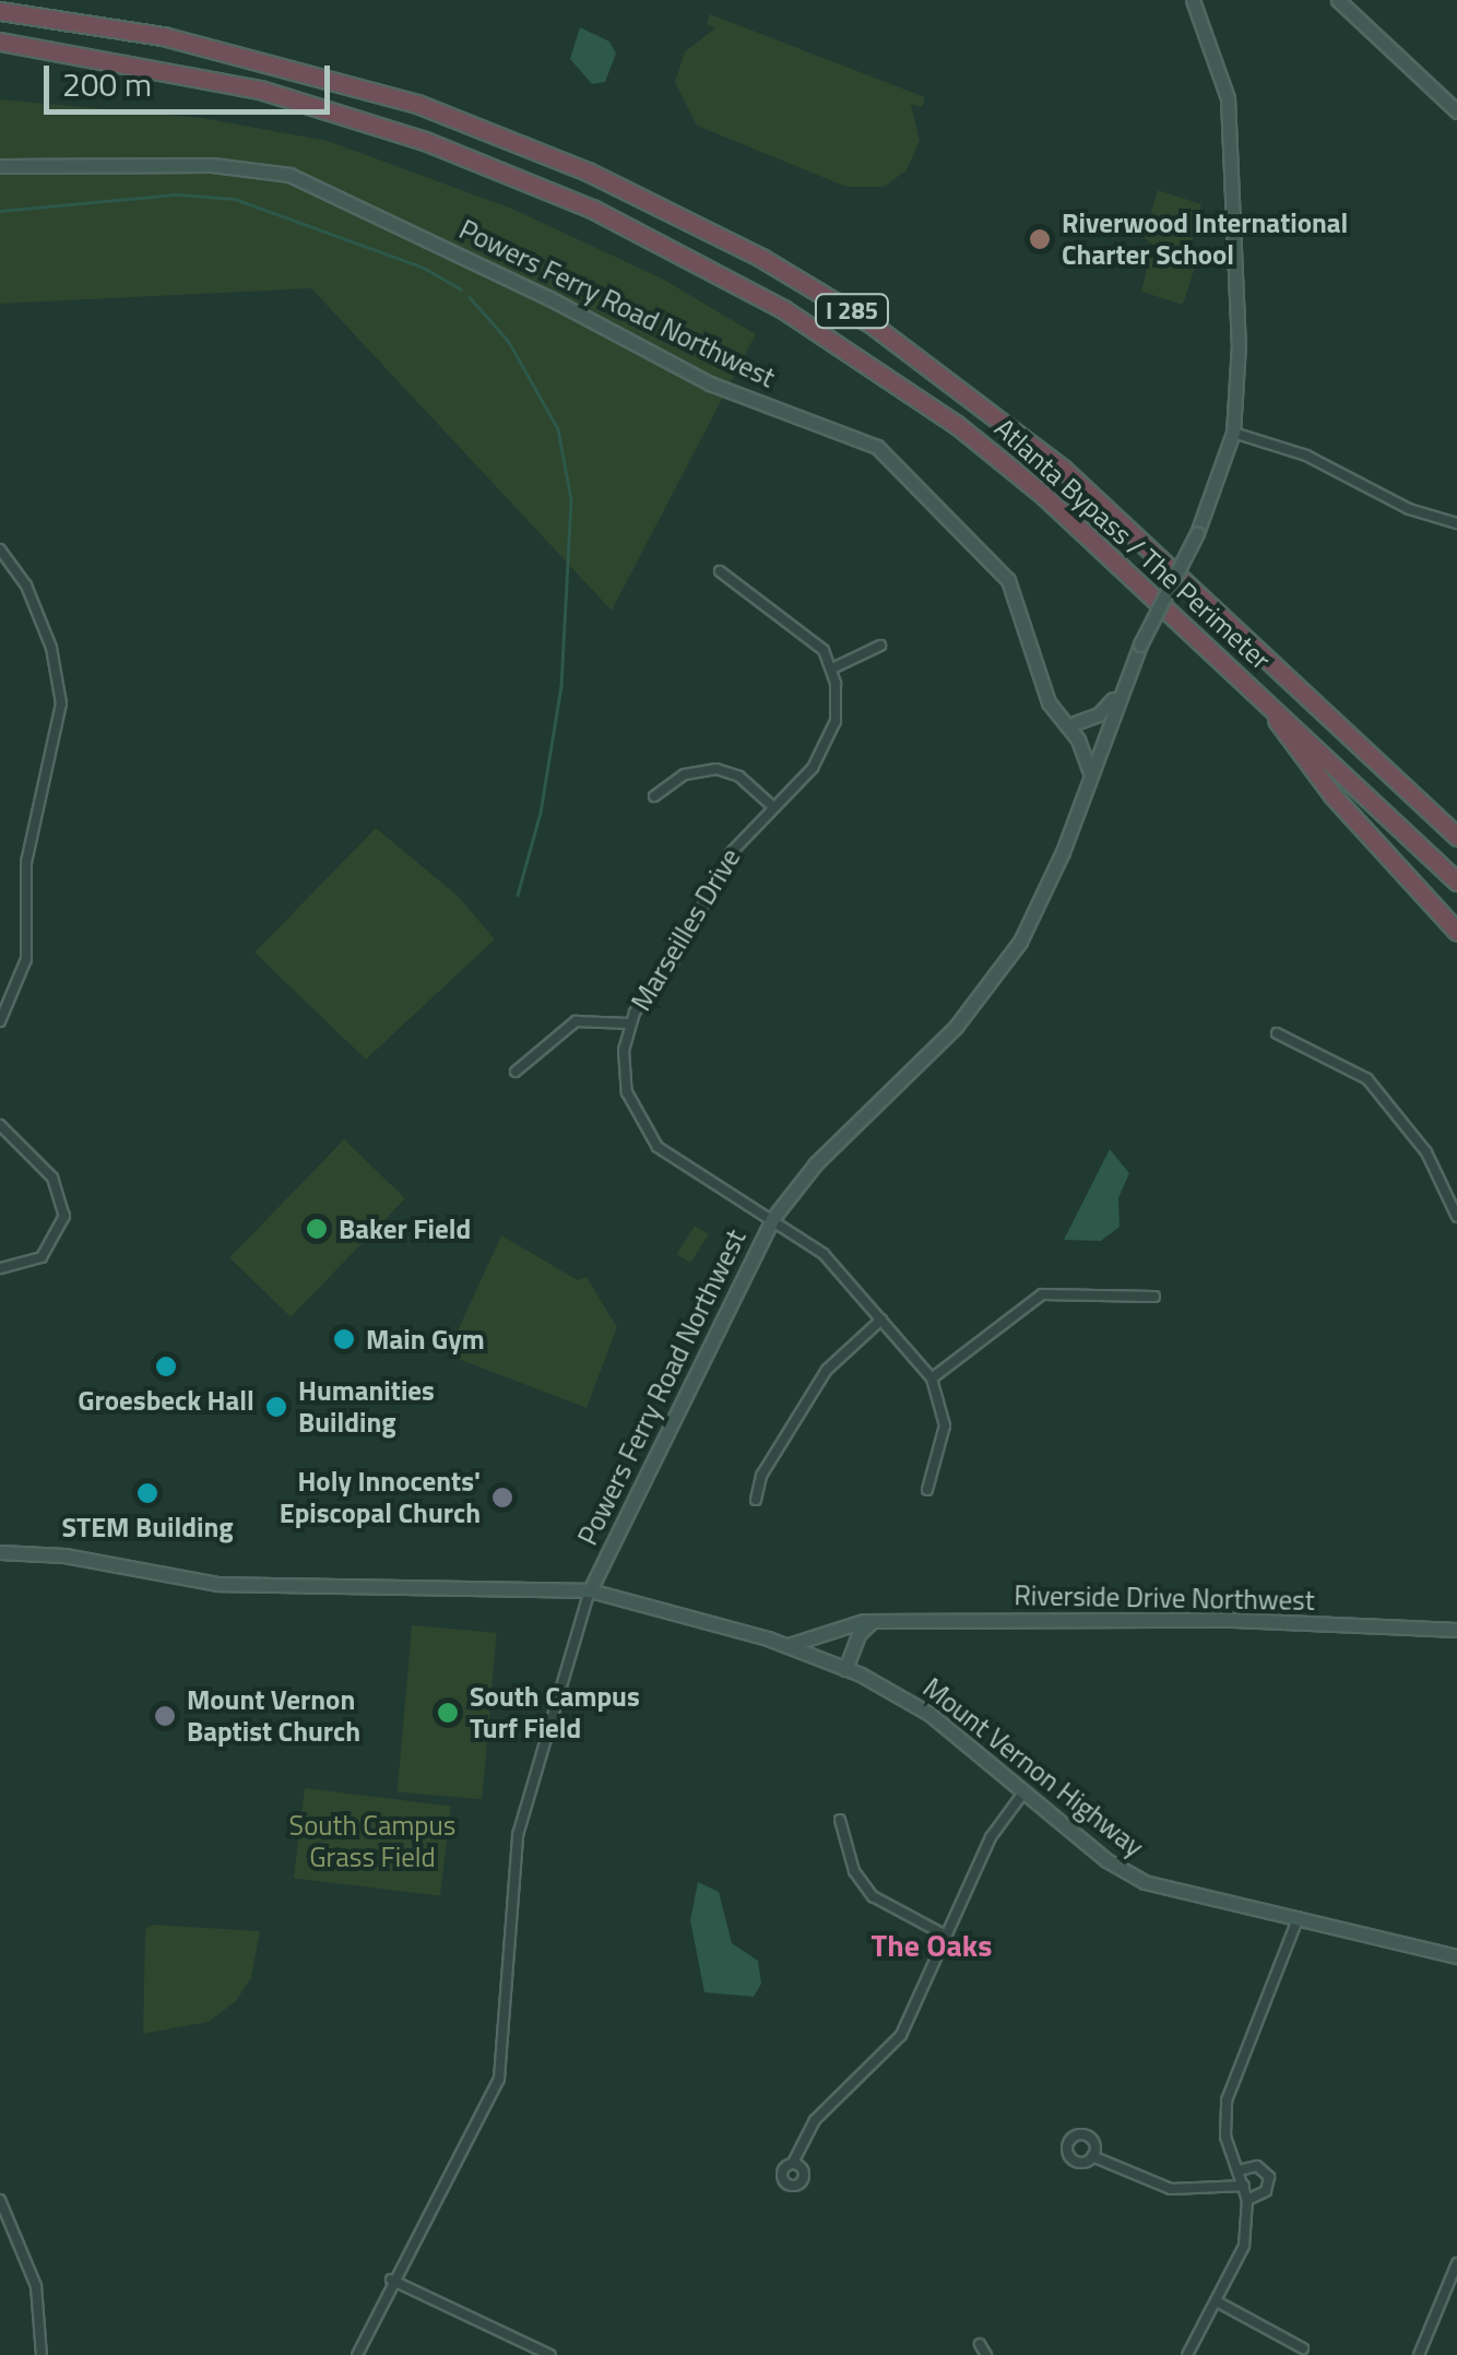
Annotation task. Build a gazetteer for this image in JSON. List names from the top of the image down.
{
  "streets": {
    "highway": ["I 285", "Atlanta Bypass / The Perimeter"],
    "street": [
      "Powers Ferry Road Northwest",
      "Marseilles Drive",
      "Riverside Drive Northwest",
      "Mount Vernon Highway"
    ]
  },
  "crossings": [
    ["Powers Ferry Road Northwest", "Marseilles Drive"],
    ["Powers Ferry Road Northwest", "Mount Vernon Highway"],
    ["Riverside Drive Northwest", "Mount Vernon Highway"]
  ],
  "districts": ["The Oaks"],
  "parks": ["South Campus Grass Field"],
  "places": [
    "Riverwood International Charter School",
    "Baker Field",
    "Main Gym",
    "Groesbeck Hall",
    "Humanities Building",
    "STEM Building",
    "Holy Innocents' Episcopal Church",
    "South Campus Turf Field",
    "Mount Vernon Baptist Church"
  ],
  "scale_bar": "200 m"
}
